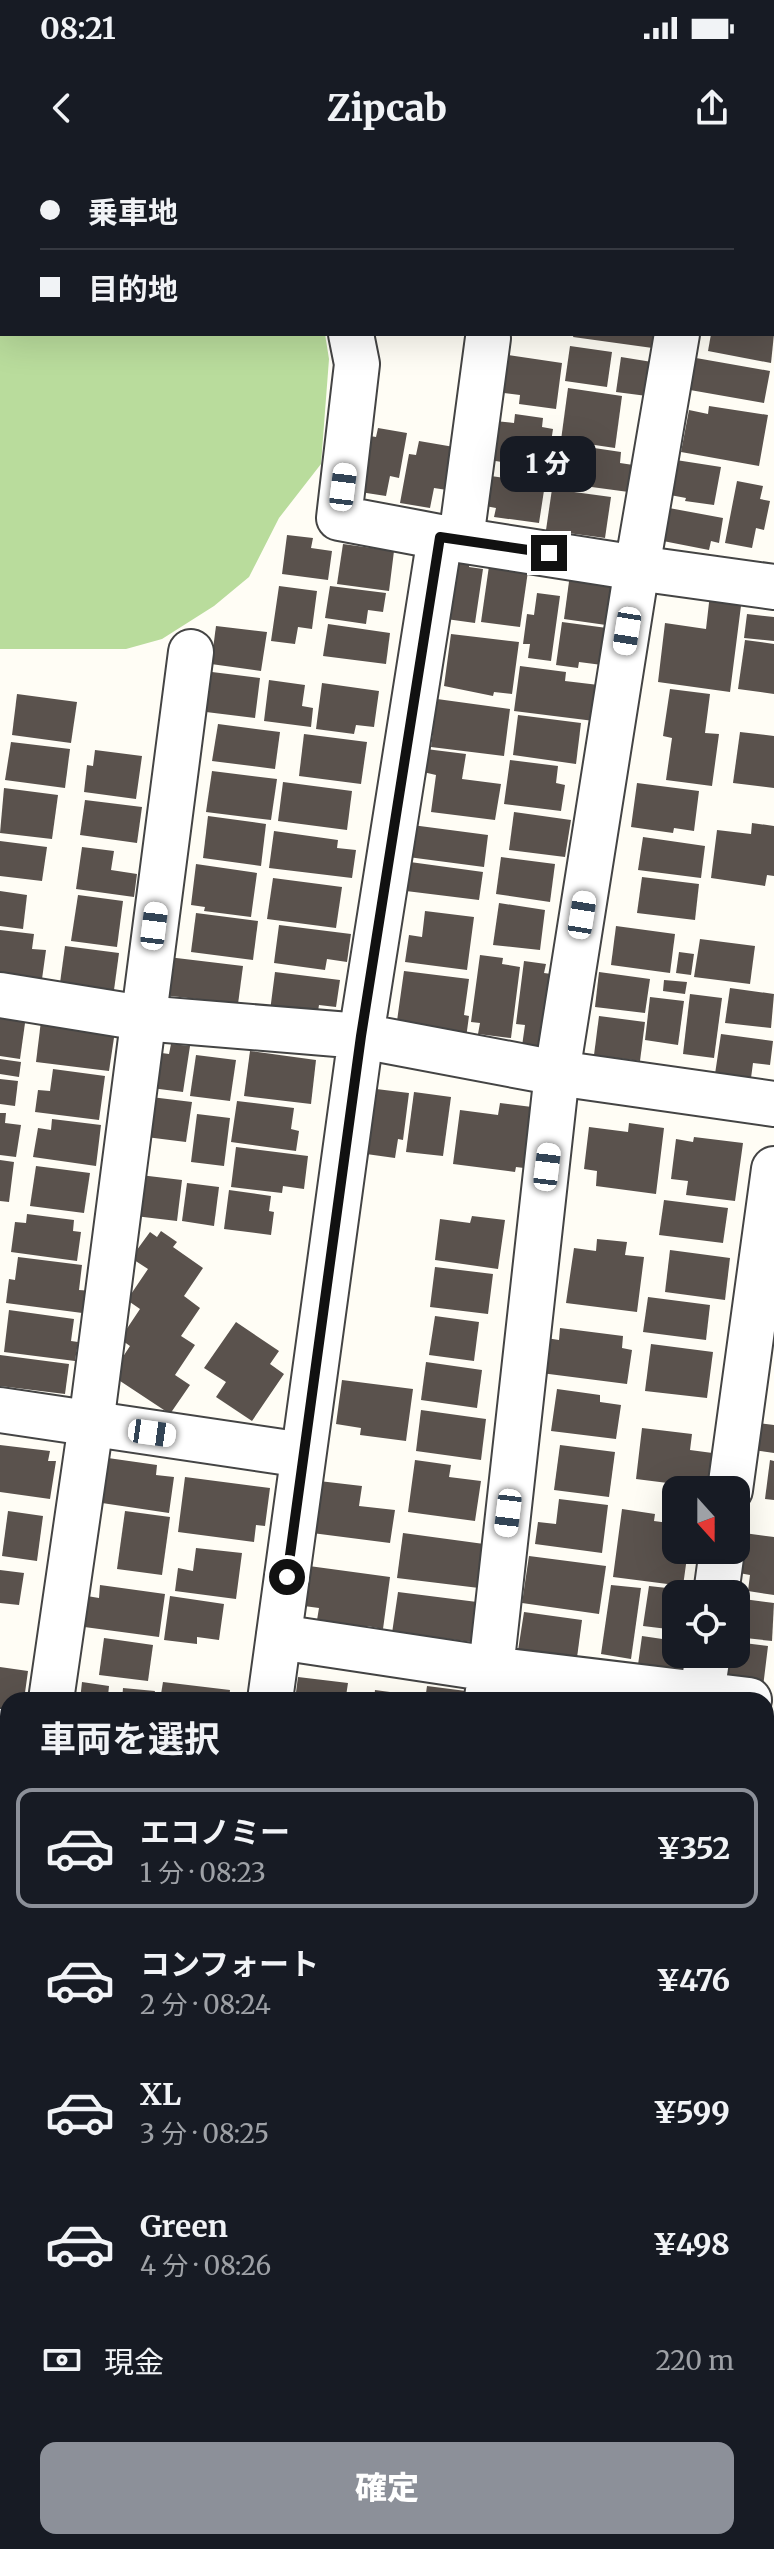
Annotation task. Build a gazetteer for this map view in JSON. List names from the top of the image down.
{
  "north": "bottom",
  "page": {
    "status": "08:21",
    "header": "Zipcab",
    "banner": ["乗車地", "目的地"],
    "bubble": "1 分",
    "heading": "車両を選択",
    "list": [
      {
        "name": "エコノミー",
        "note": "1 分 · 08:23",
        "value": "¥352"
      },
      {
        "name": "コンフォート",
        "note": "2 分 · 08:24",
        "value": "¥476"
      },
      {
        "name": "XL",
        "note": "3 分 · 08:25",
        "value": "¥599"
      },
      {
        "name": "Green",
        "note": "4 分 · 08:26",
        "value": "¥498"
      }
    ],
    "pay": ["現金", "220 m"],
    "buttons": "確定"
  }
}
